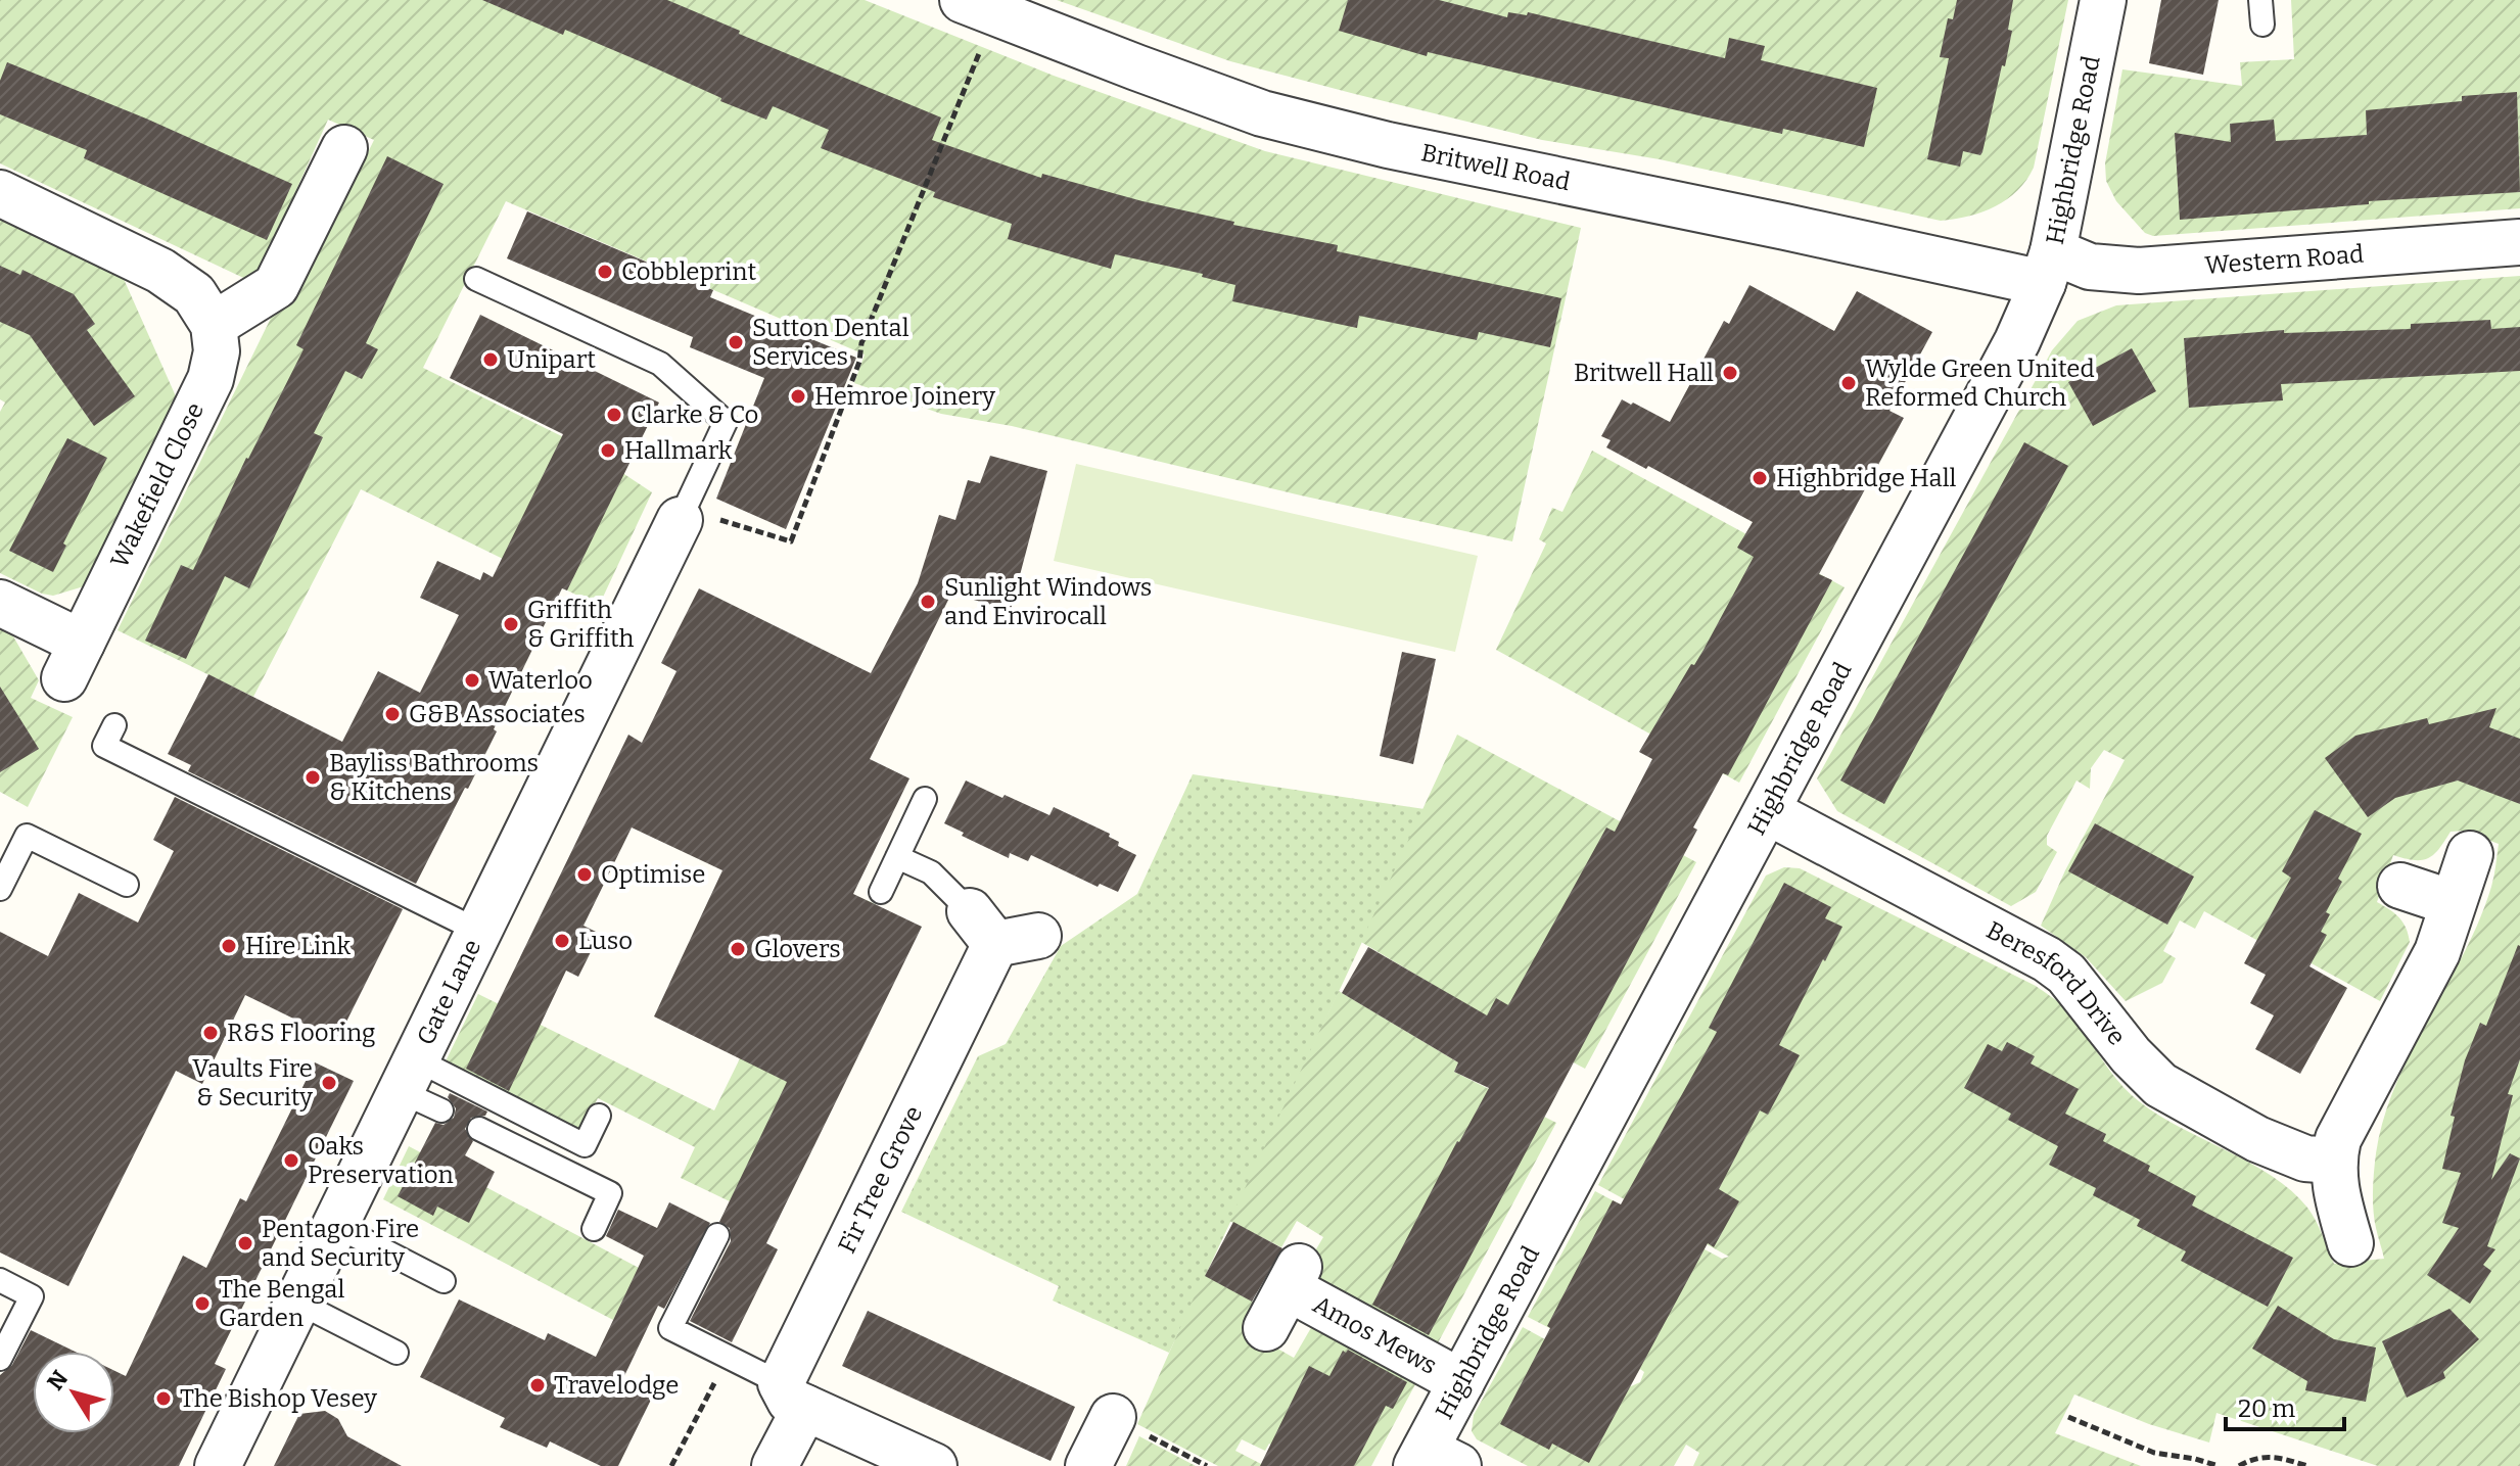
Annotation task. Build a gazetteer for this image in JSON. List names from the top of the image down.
{
  "streets": {
    "street": [
      "Highbridge Road",
      "Britwell Road",
      "Western Road",
      "Wakefield Close",
      "Beresford Drive",
      "Gate Lane",
      "Fir Tree Grove",
      "Amos Mews"
    ]
  },
  "crossings": [
    ["Highbridge Road", "Britwell Road"],
    ["Highbridge Road", "Western Road"],
    ["Highbridge Road", "Beresford Drive"],
    ["Highbridge Road", "Amos Mews"],
    ["Britwell Road", "Western Road"]
  ],
  "places": [
    "Cobbleprint",
    "Sutton Dental Services",
    "Unipart",
    "Britwell Hall",
    "Wylde Green United Reformed Church",
    "Hemroe Joinery",
    "Clarke & Co",
    "Hallmark",
    "Highbridge Hall",
    "Sunlight Windows and Envirocall",
    "Griffith & Griffith",
    "Waterloo",
    "G&B Associates",
    "Bayliss Bathrooms & Kitchens",
    "Optimise",
    "Luso",
    "Hire Link",
    "Glovers",
    "R&S Flooring",
    "Vaults Fire & Security",
    "Oaks Preservation",
    "Pentagon Fire and Security",
    "The Bengal Garden",
    "Travelodge",
    "The Bishop Vesey"
  ],
  "scale_bar": "20 m",
  "north": "top left"
}
